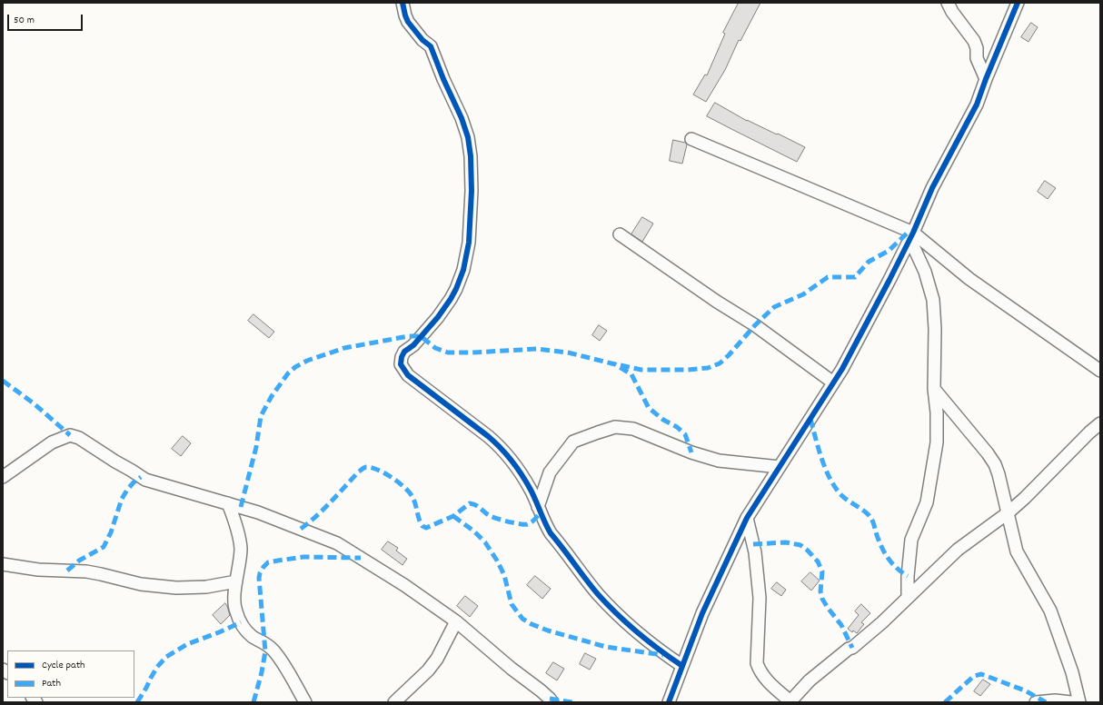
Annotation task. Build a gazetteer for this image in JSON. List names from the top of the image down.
{
  "legend": ["Cycle path", "Path"],
  "scale_bar": "50 m"
}
